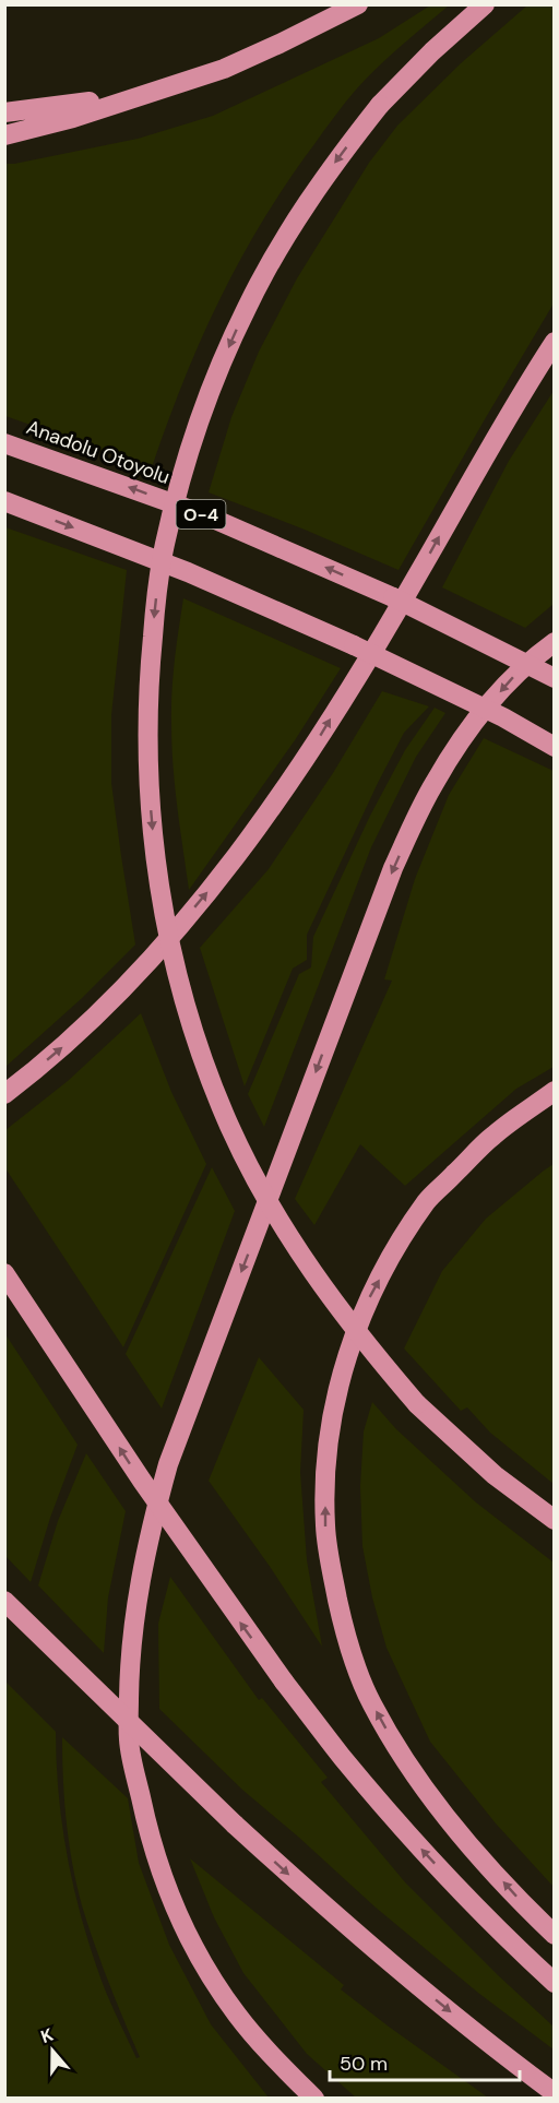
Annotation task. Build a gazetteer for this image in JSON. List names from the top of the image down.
{
  "streets": {
    "highway": ["Anadolu Otoyolu", "O-4"]
  },
  "scale_bar": "50 m",
  "north": "top"
}
